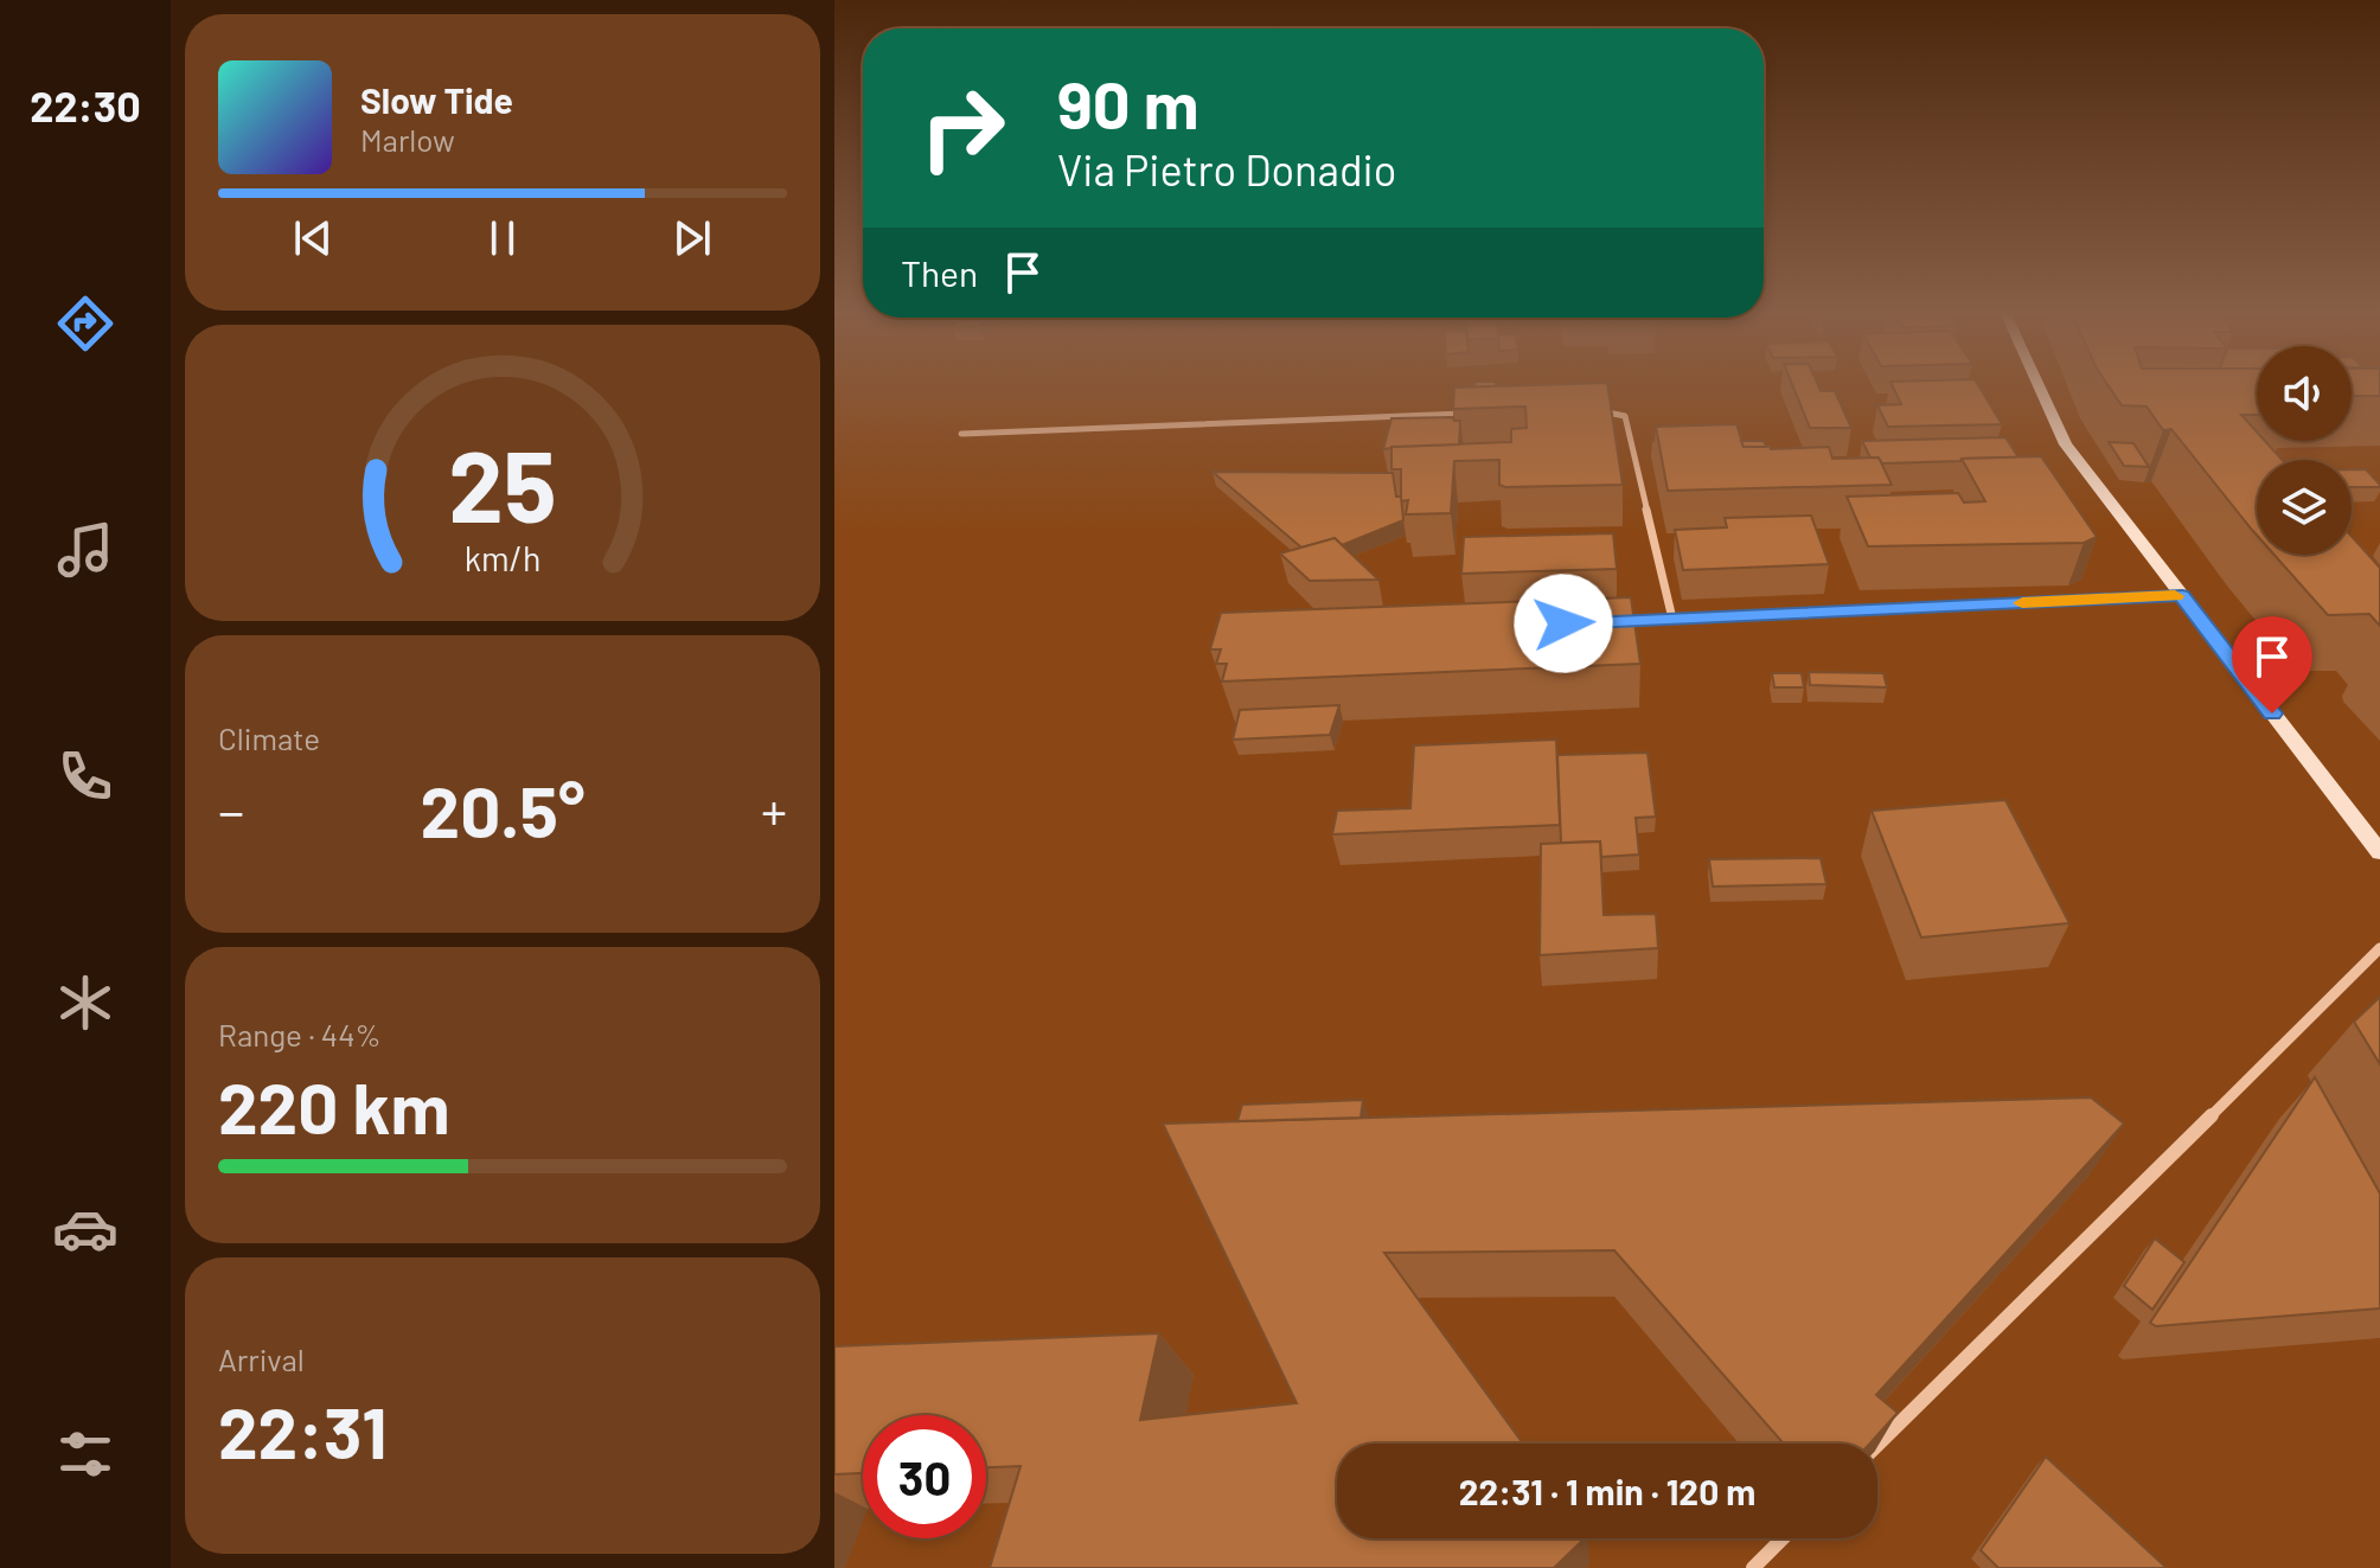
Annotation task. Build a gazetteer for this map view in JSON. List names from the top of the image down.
{
  "page": {
    "tabs": "22:30",
    "turn": ["90 m", "Via Pietro Donadio"],
    "song": ["Slow Tide", "Marlow"],
    "then": "Then",
    "tile": [
      "Climate",
      ["Range · 44%", "220 km"],
      ["Arrival", "22:31"]
    ],
    "heat": ["−", "20.5°", "+"],
    "limit": "30",
    "trip": "22:31 · 1 min · 120 m",
    "gauge": ["25", "km/h"]
  }
}
